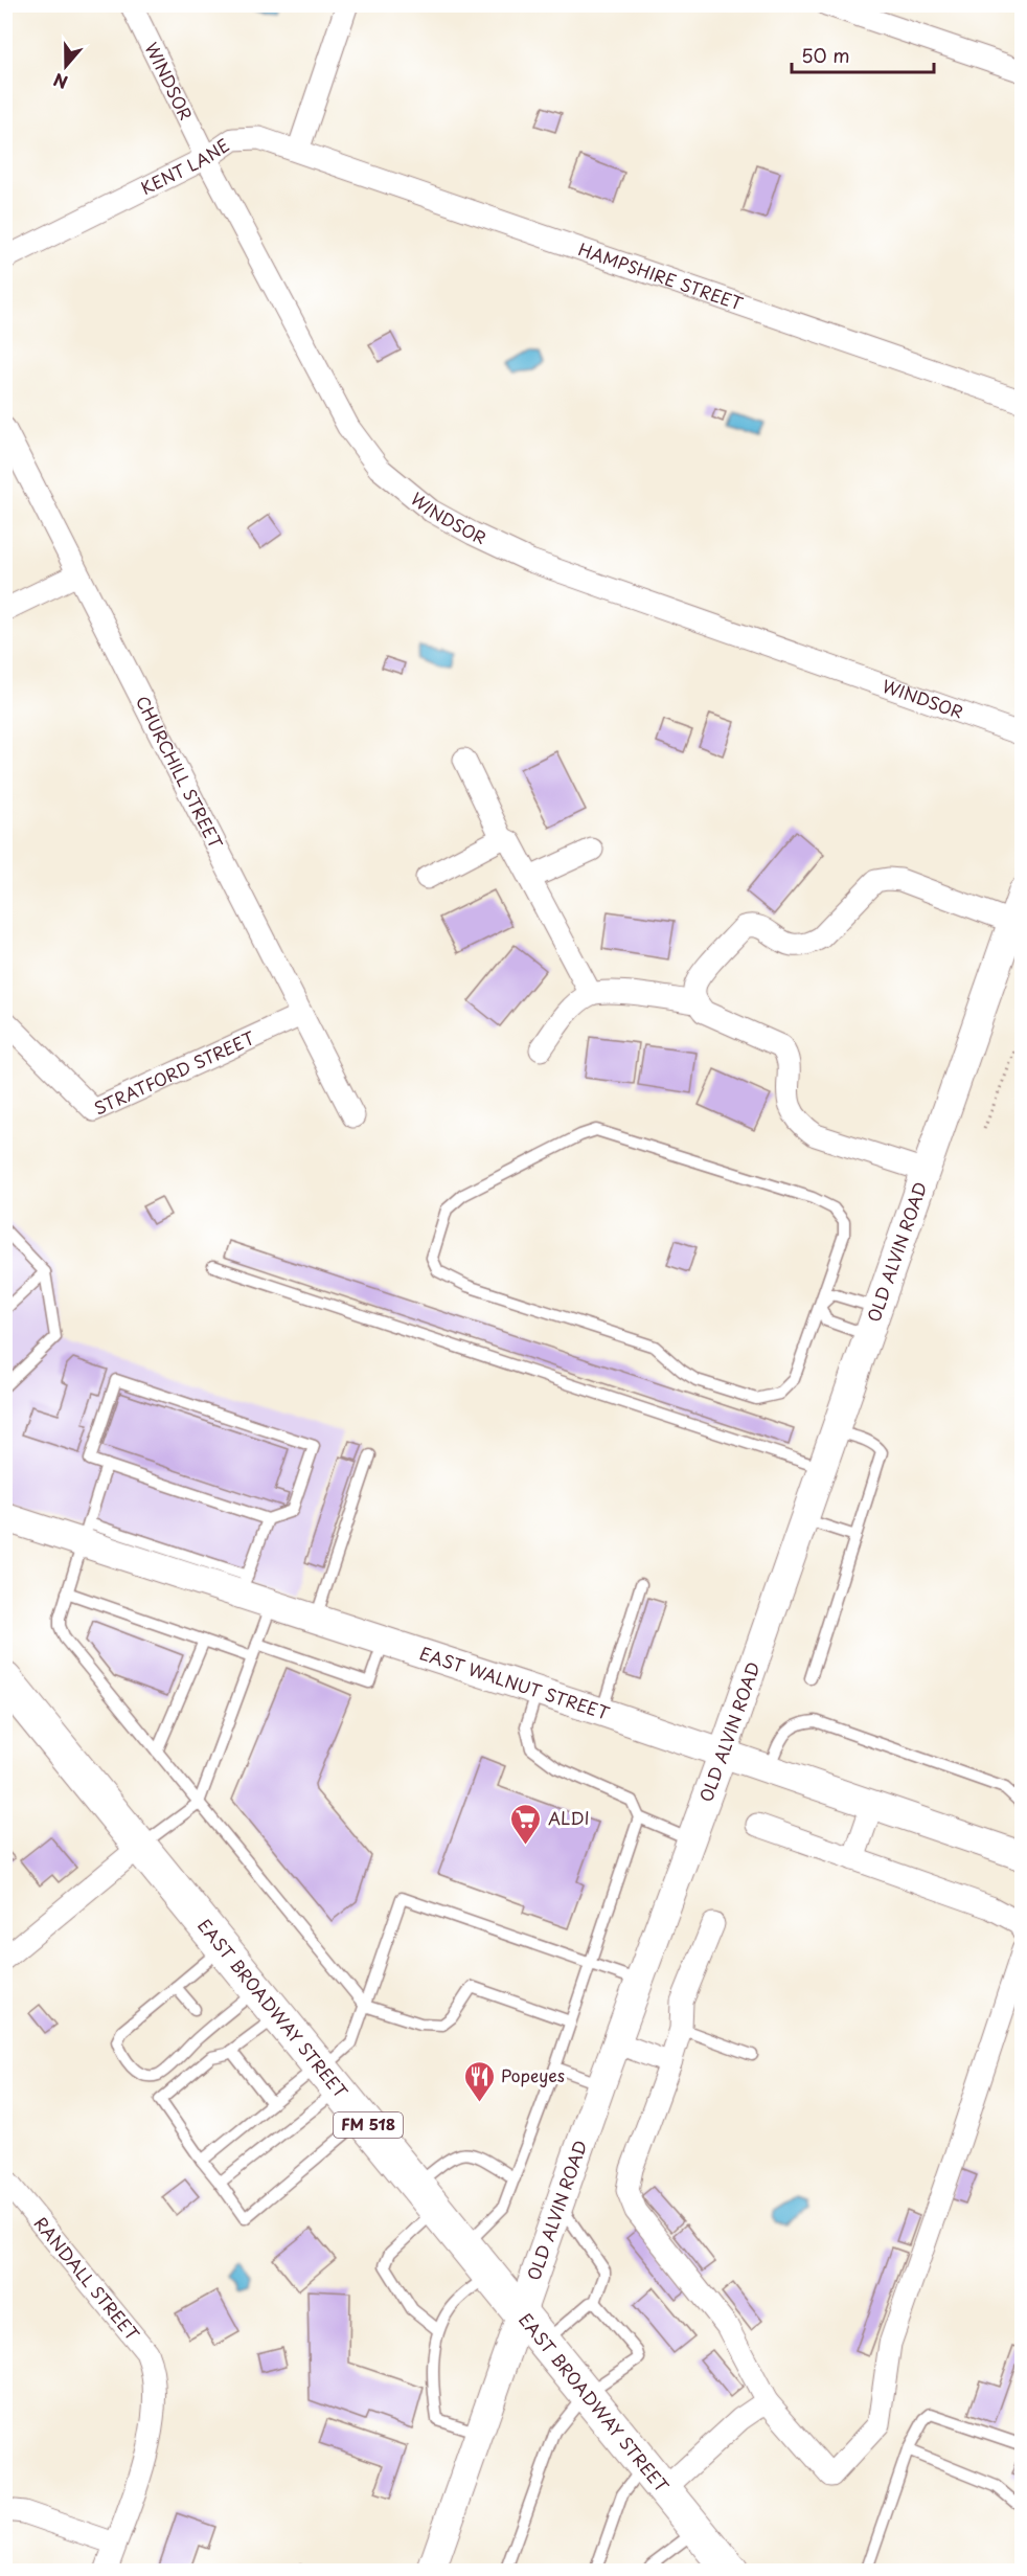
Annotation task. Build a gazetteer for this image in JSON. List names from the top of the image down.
{
  "streets": {
    "main road": ["EAST BROADWAY STREET", "FM 518"],
    "street": [
      "WINDSOR",
      "KENT LANE",
      "HAMPSHIRE STREET",
      "CHURCHILL STREET",
      "STRATFORD STREET",
      "OLD ALVIN ROAD",
      "EAST WALNUT STREET",
      "RANDALL STREET"
    ]
  },
  "crossings": [
    ["WINDSOR", "KENT LANE"],
    ["KENT LANE", "HAMPSHIRE STREET"],
    ["CHURCHILL STREET", "STRATFORD STREET"],
    ["OLD ALVIN ROAD", "EAST WALNUT STREET"],
    ["OLD ALVIN ROAD", "EAST BROADWAY STREET"]
  ],
  "places": {
    "supermarket": ["ALDI"],
    "restaurant": ["Popeyes"]
  },
  "scale_bar": "50 m",
  "north": "bottom"
}
